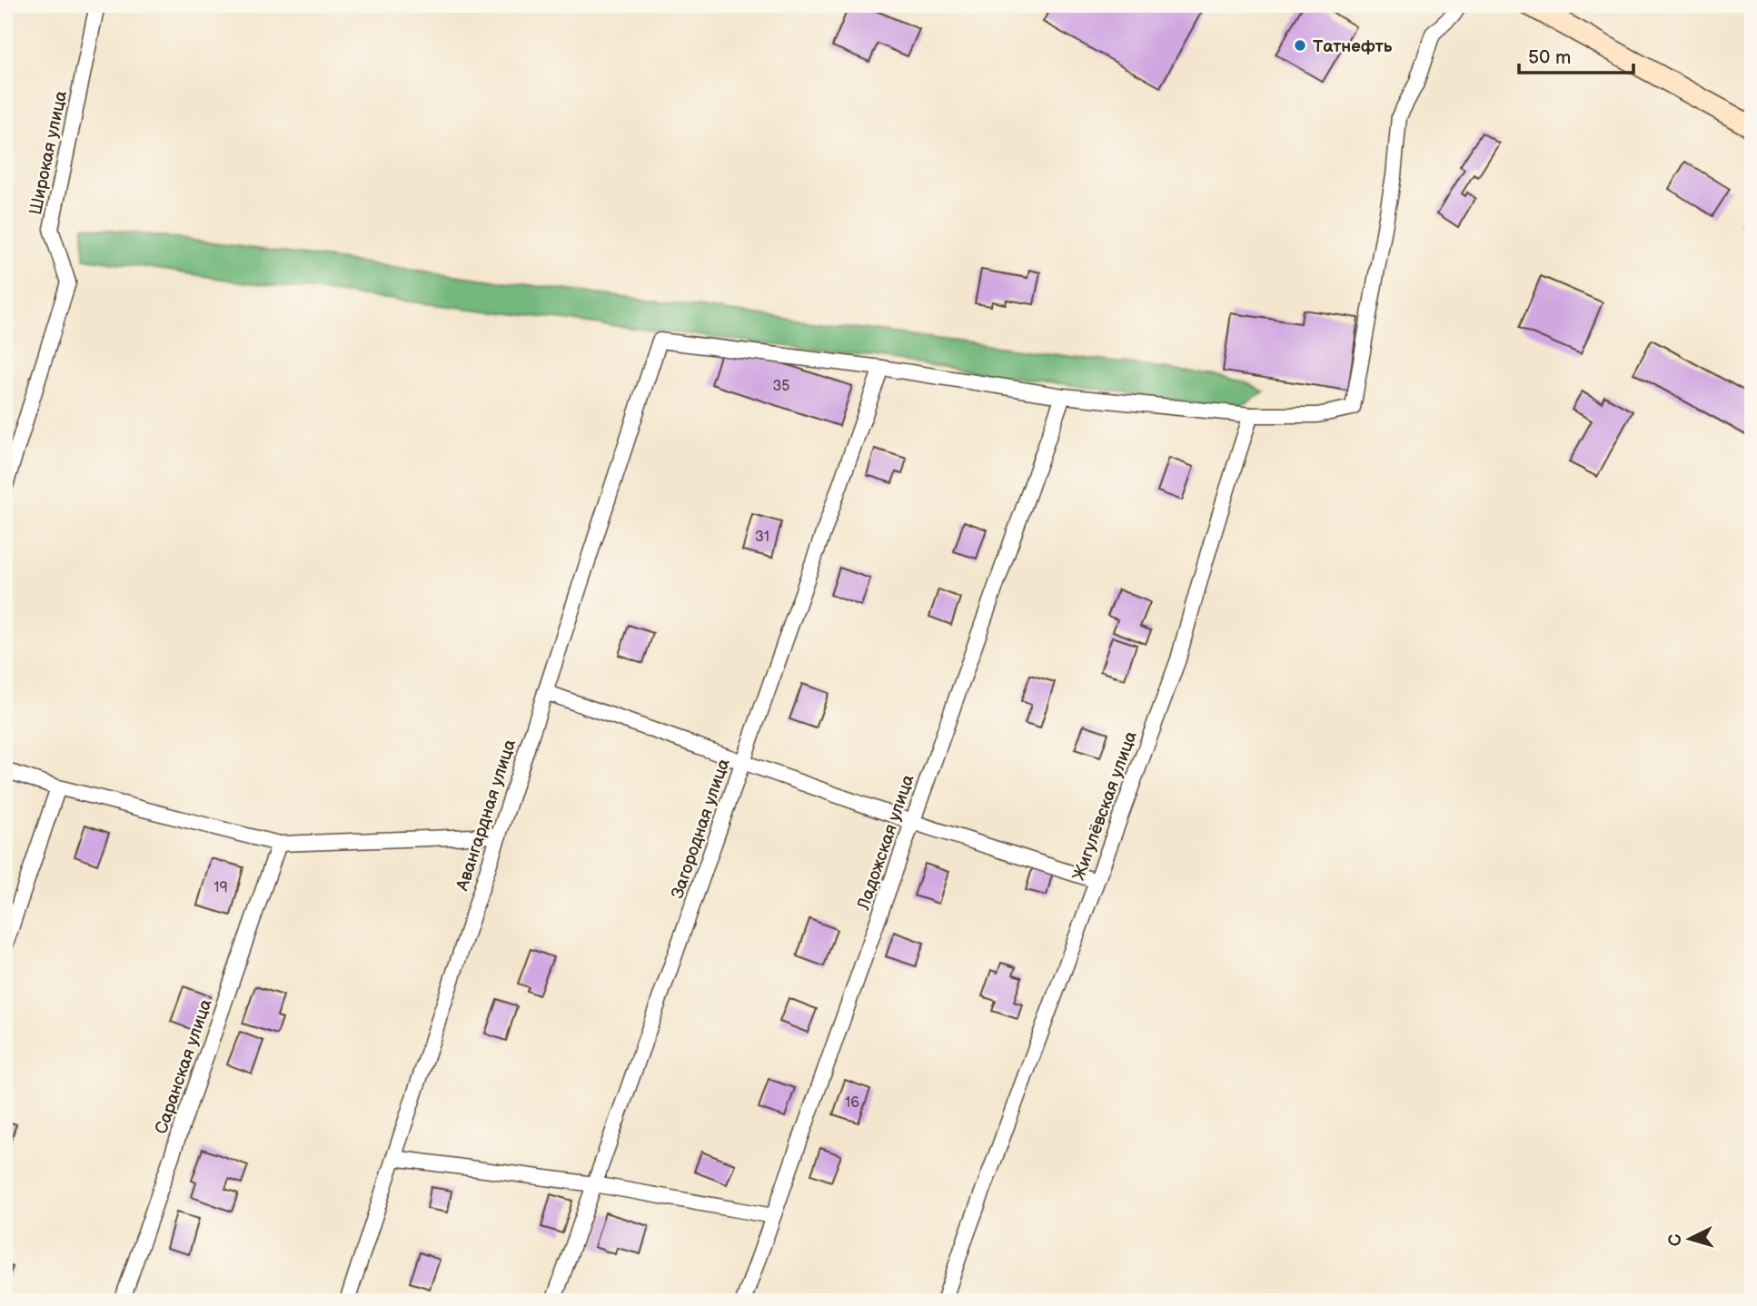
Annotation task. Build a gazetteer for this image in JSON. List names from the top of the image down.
{
  "streets": {
    "street": [
      "Широкая улица",
      "Жигулёвская улица",
      "Авангардная улица",
      "Загородная улица",
      "Ладожская улица",
      "Саранская улица"
    ]
  },
  "crossings": [
    ["Авангардная улица", "Загородная улица"]
  ],
  "places": ["Татнефть"],
  "house_numbers": [
    "35",
    "31",
    "19",
    "16"
  ],
  "scale_bar": "50 m",
  "north": "left"
}
